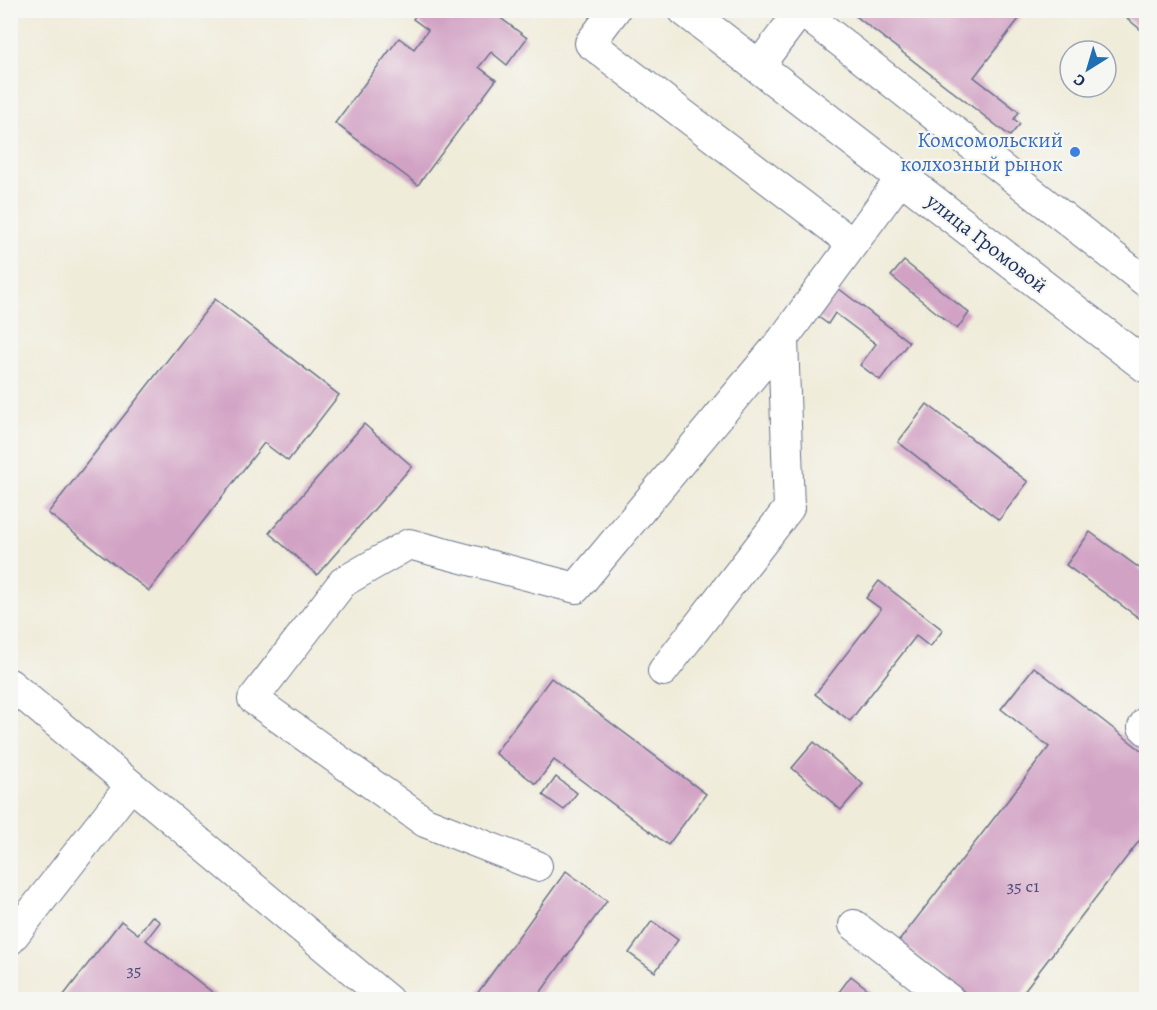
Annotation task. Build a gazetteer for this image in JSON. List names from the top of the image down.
{
  "streets": {
    "main road": ["улица Громовой"]
  },
  "places": ["Комсомольский колхозный рынок"],
  "house_numbers": ["35 с1", "35"],
  "north": "bottom left"
}
